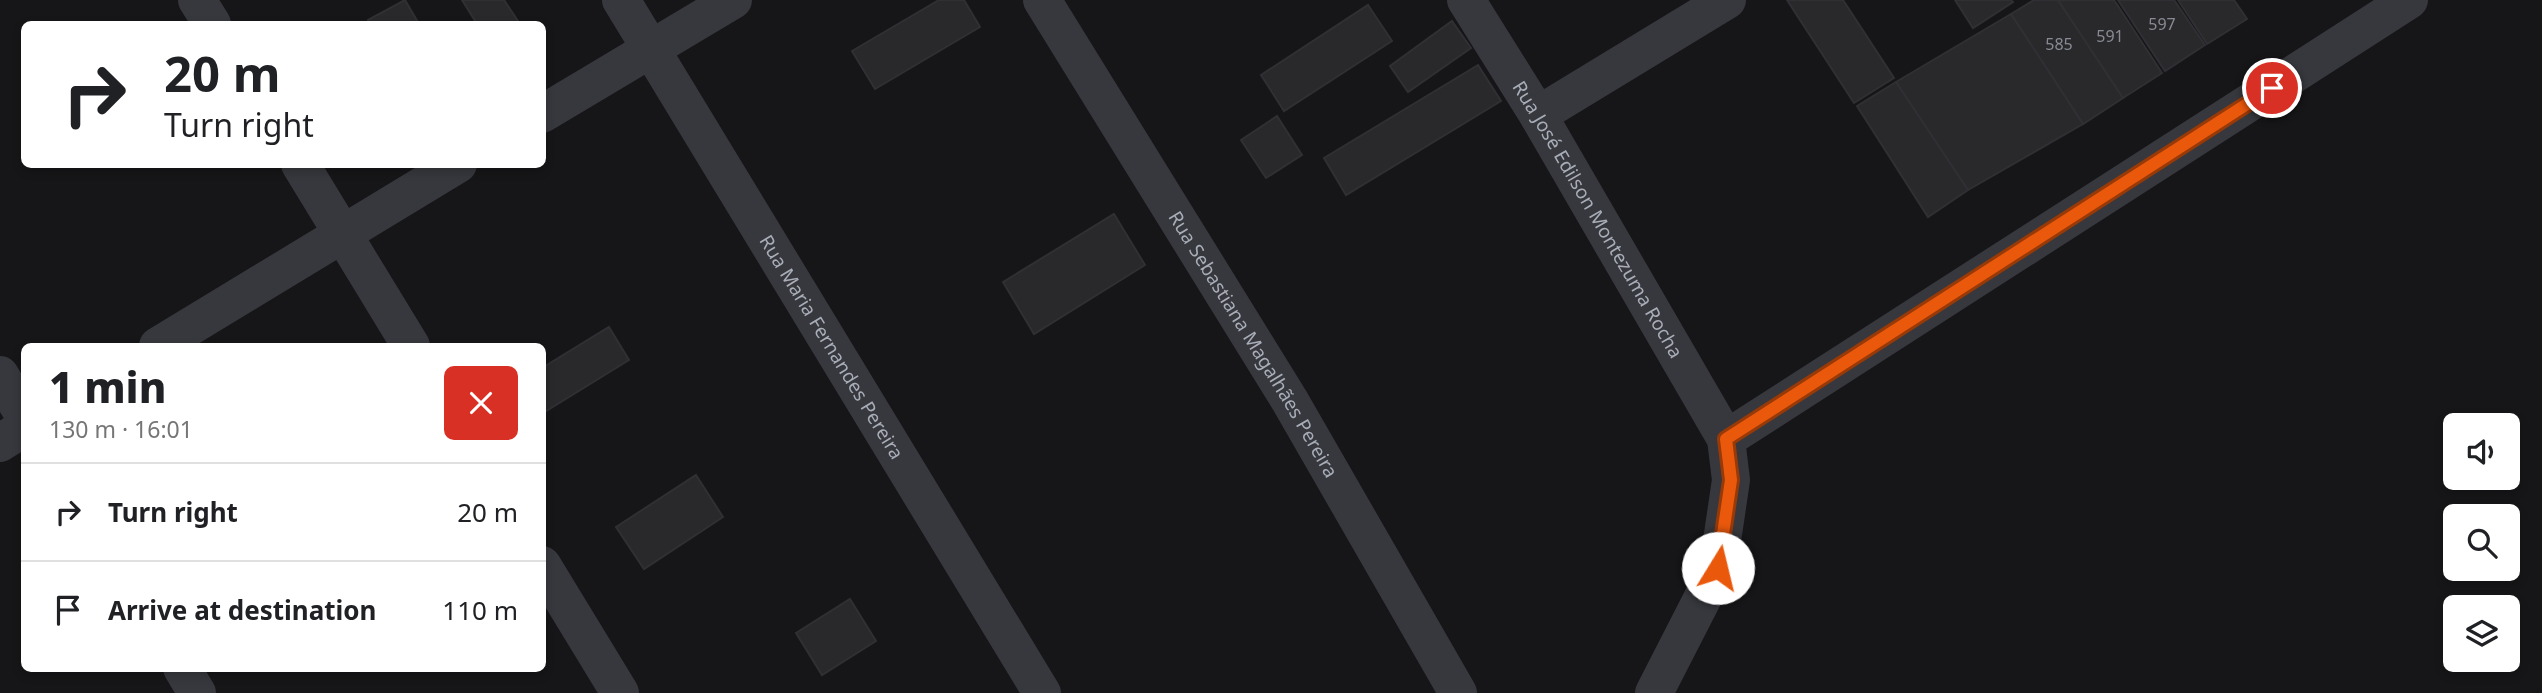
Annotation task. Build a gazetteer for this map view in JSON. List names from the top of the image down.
{
  "streets": {
    "street": ["Rua José Edilson Montezuma Rocha", "Rua Sebastiana Magalhães Pereira", "Rua Maria Fernandes Pereira"]
  },
  "house_numbers": ["597", "591", "585"],
  "page": {
    "turn": ["20 m", "Turn right"],
    "heading": ["1 min", "130 m · 16:01"],
    "list": [
      {
        "name": "Turn right",
        "value": "20 m"
      },
      {
        "name": "Arrive at destination",
        "value": "110 m"
      }
    ]
  }
}
